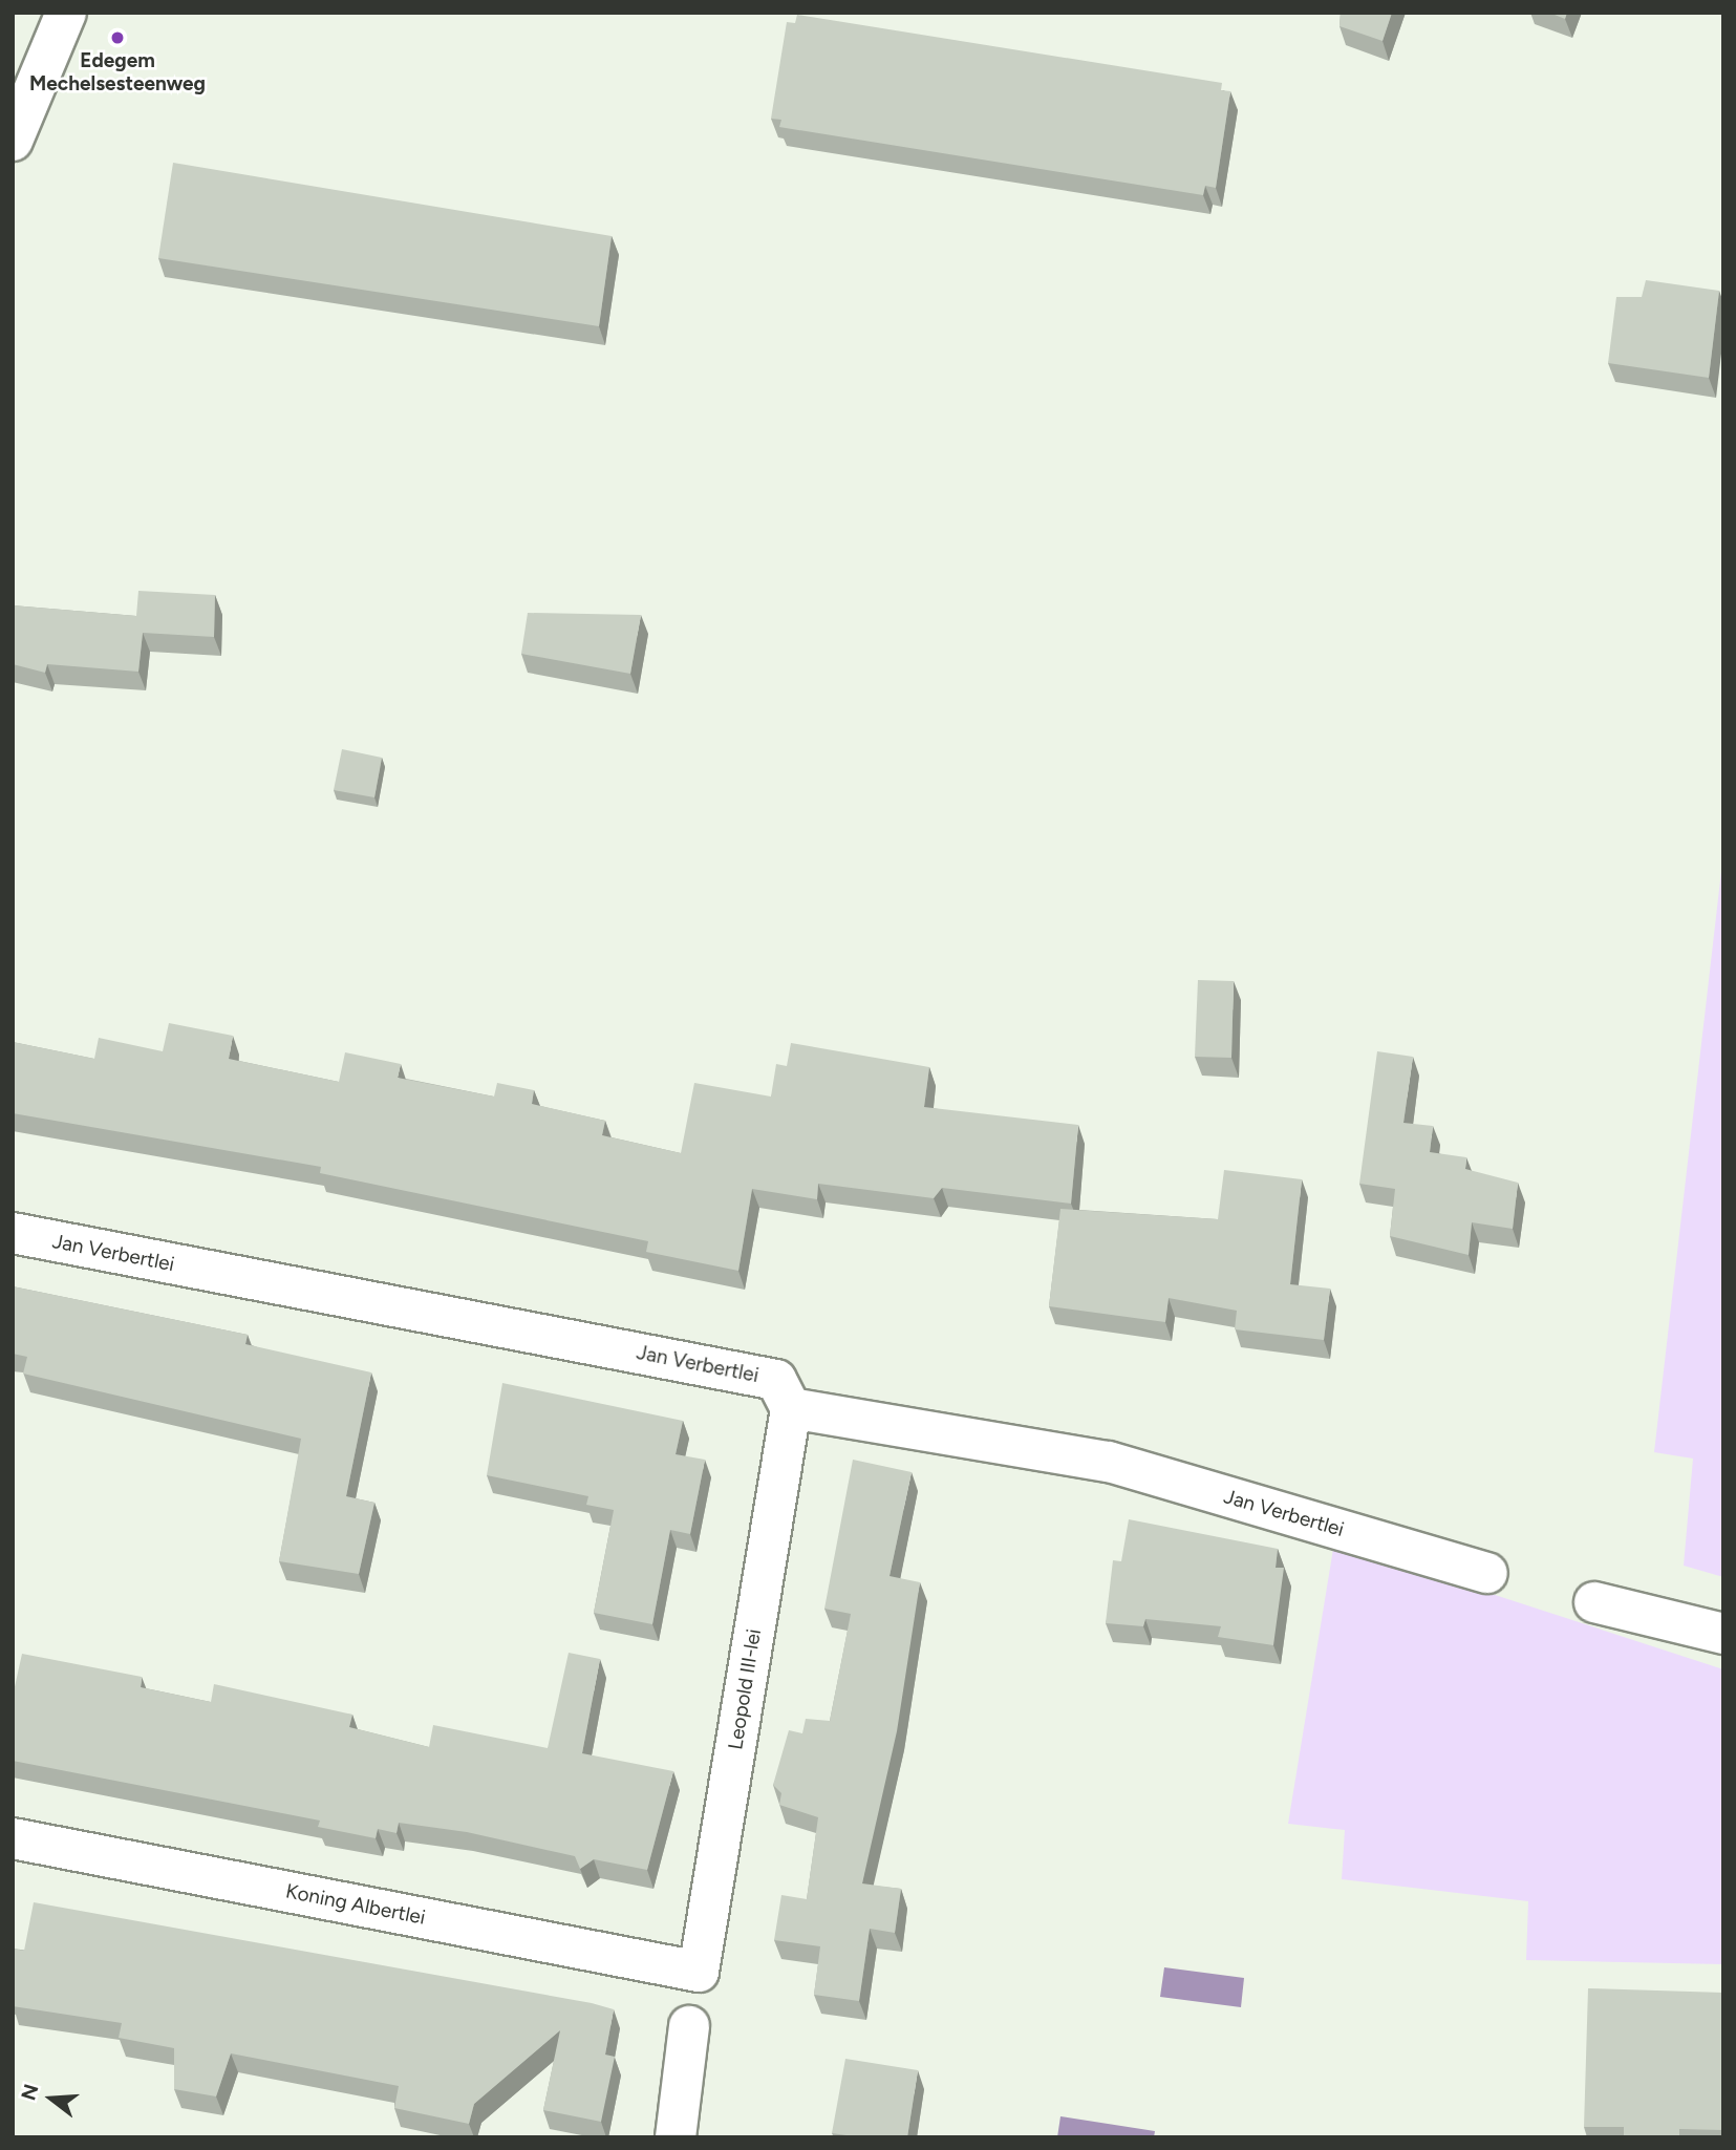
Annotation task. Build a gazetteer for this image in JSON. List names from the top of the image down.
{
  "streets": {
    "street": ["Jan Verbertlei", "Leopold III-lei", "Koning Albertlei"]
  },
  "crossings": [
    ["Jan Verbertlei", "Leopold III-lei"],
    ["Leopold III-lei", "Koning Albertlei"]
  ],
  "places": ["Edegem Mechelsesteenweg"],
  "north": "left"
}
